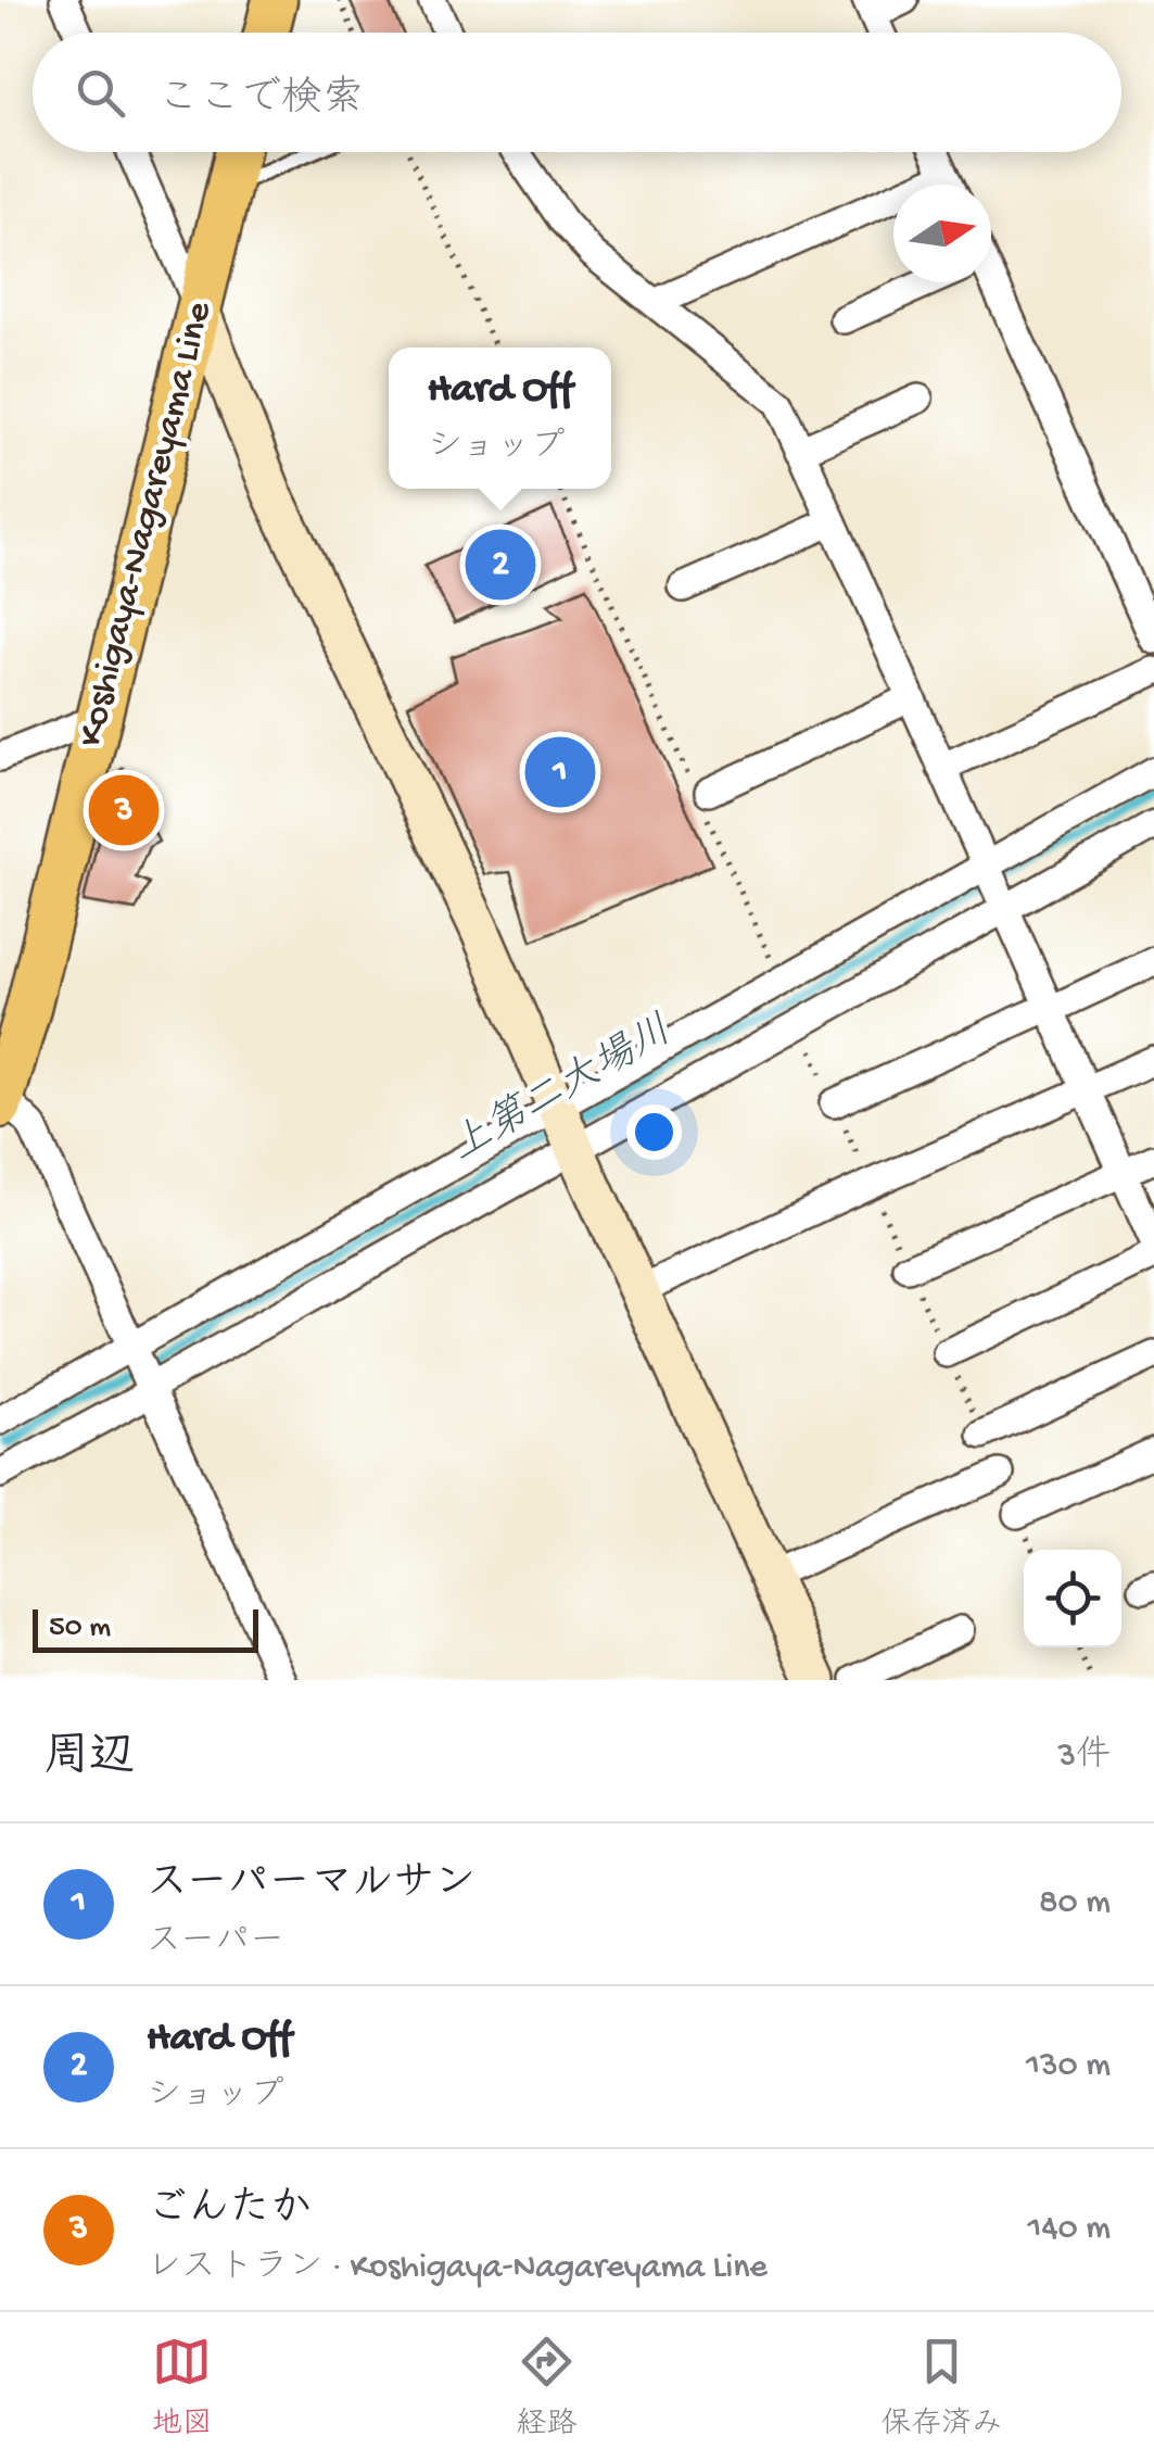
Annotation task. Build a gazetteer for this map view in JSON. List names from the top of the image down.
{
  "streets": {
    "main road": ["Koshigaya-Nagareyama Line"]
  },
  "water": ["上第二大場川"],
  "scale_bar": "50 m",
  "north": "right",
  "page": {
    "search": "ここで検索",
    "popup": ["Hard Off", "ショップ"],
    "pins": ["2", "1", "3"],
    "scale": "50 m",
    "heading": ["周辺", "3件"],
    "list": [
      {
        "mark": "1",
        "name": "スーパーマルサン",
        "note": "スーパー",
        "value": "80 m"
      },
      {
        "mark": "2",
        "name": "Hard Off",
        "note": "ショップ",
        "value": "130 m"
      },
      {
        "mark": "3",
        "name": "ごんたか",
        "note": "レストラン · Koshigaya-Nagareyama Line",
        "value": "140 m"
      }
    ],
    "nav": ["地図", "経路", "保存済み"]
  }
}
